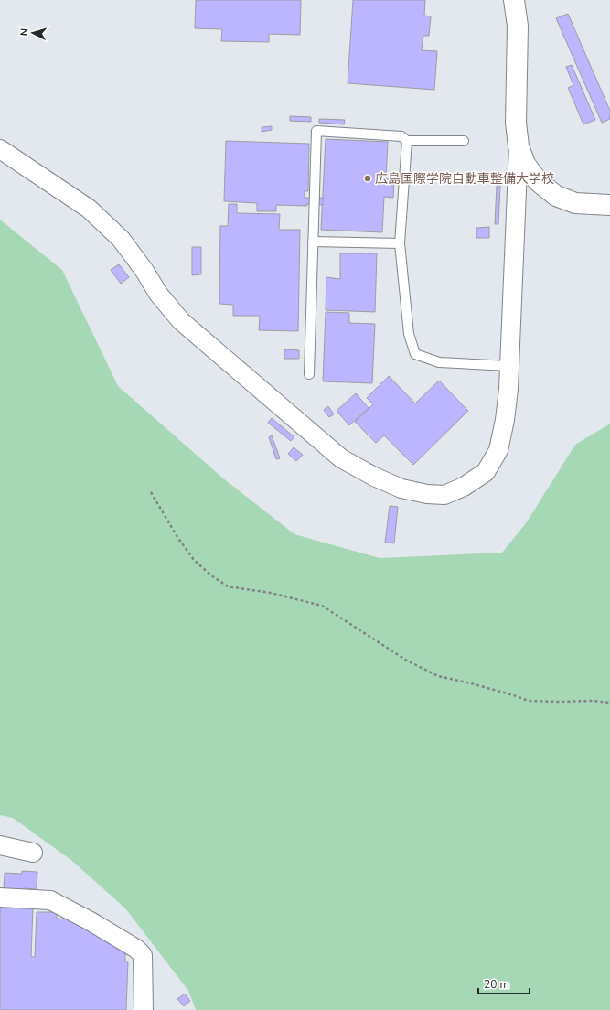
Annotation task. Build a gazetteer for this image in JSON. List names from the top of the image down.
{
  "places": ["広島国際学院自動車整備大学校"],
  "scale_bar": "20 m",
  "north": "left"
}
